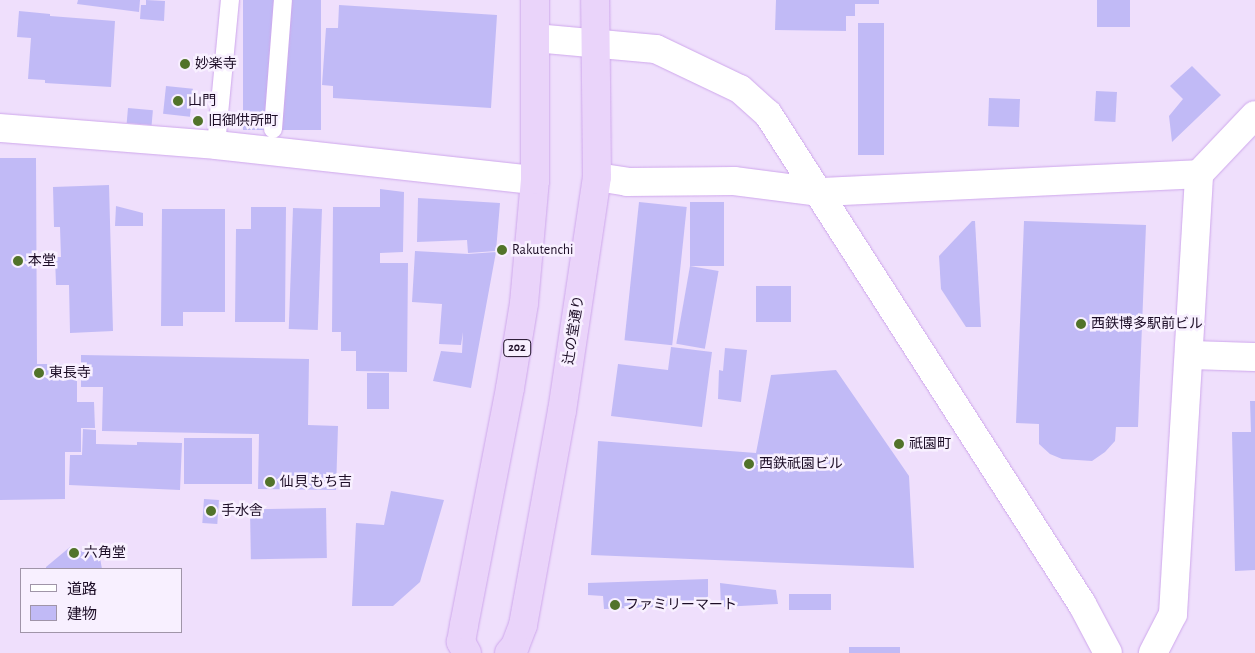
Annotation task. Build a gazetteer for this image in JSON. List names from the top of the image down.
{
  "streets": {
    "highway": ["辻の堂通り", "202"]
  },
  "places": [
    "妙楽寺",
    "山門",
    "旧御供所町",
    "Rakutenchi",
    "本堂",
    "西鉄博多駅前ビル",
    "東長寺",
    "祇園町",
    "西鉄祇園ビル",
    "仙貝 もち吉",
    "手水舎",
    "六角堂",
    "ファミリーマート"
  ],
  "legend": ["道路", "建物"]
}
